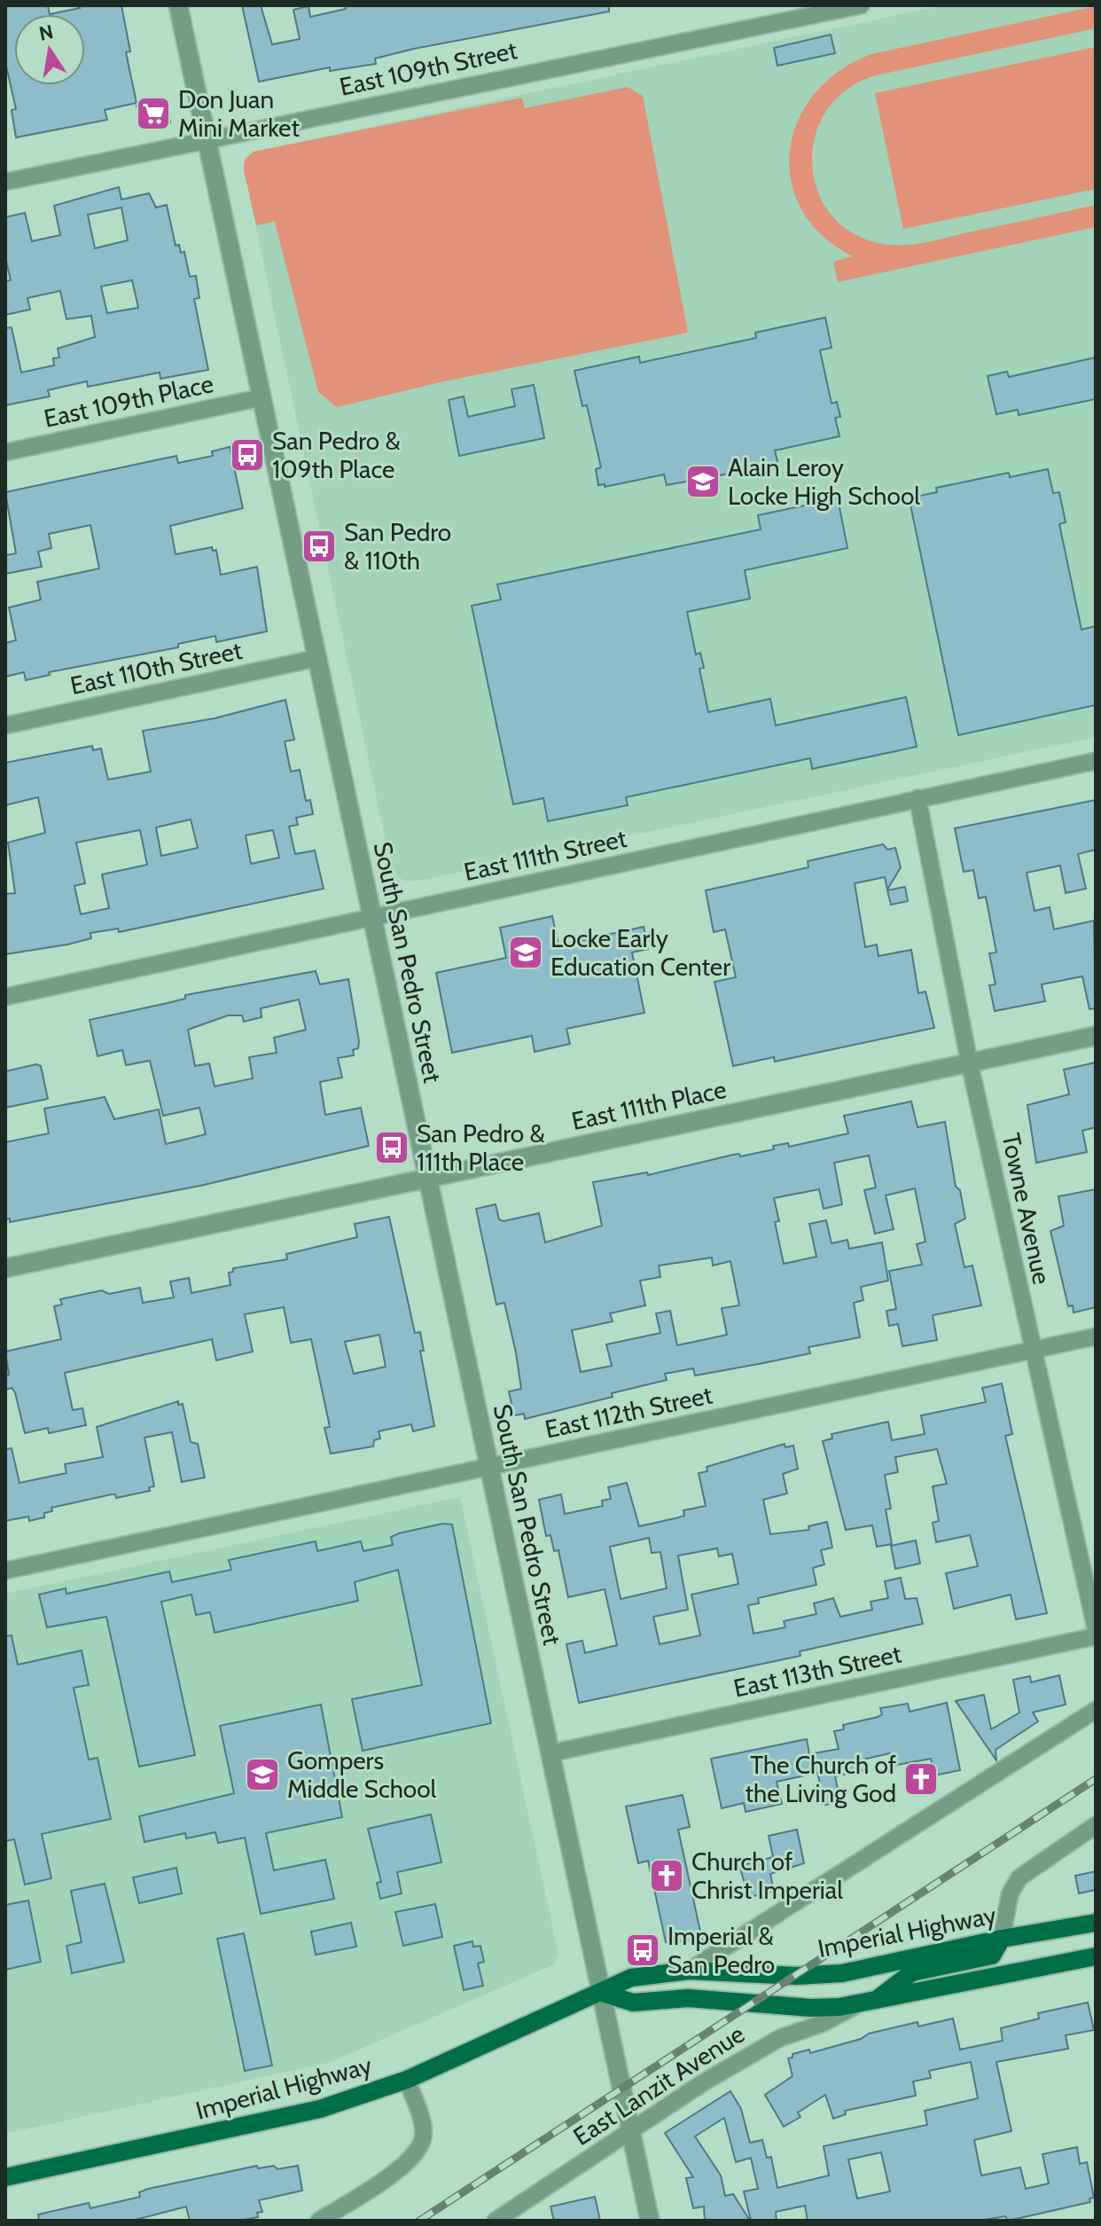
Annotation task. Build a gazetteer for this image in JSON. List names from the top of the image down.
{
  "streets": {
    "main road": ["Imperial Highway"],
    "street": [
      "East 109th Street",
      "East 109th Place",
      "East 110th Street",
      "East 111th Street",
      "South San Pedro Street",
      "East 111th Place",
      "Towne Avenue",
      "East 112th Street",
      "East 113th Street",
      "East Lanzit Avenue"
    ]
  },
  "crossings": [
    ["East 109th Street", "South San Pedro Street"],
    ["East 109th Place", "South San Pedro Street"],
    ["East 110th Street", "South San Pedro Street"],
    ["East 111th Street", "South San Pedro Street"],
    ["East 111th Street", "Towne Avenue"],
    ["South San Pedro Street", "East 111th Place"],
    ["South San Pedro Street", "East 112th Street"],
    ["South San Pedro Street", "East 113th Street"],
    ["South San Pedro Street", "Imperial Highway"],
    ["South San Pedro Street", "East Lanzit Avenue"],
    ["East 111th Place", "Towne Avenue"],
    ["Towne Avenue", "East 112th Street"]
  ],
  "places": {
    "supermarket": ["Don Juan Mini Market"],
    "bus stop": [
      "San Pedro & 109th Place",
      "San Pedro & 110th",
      "San Pedro & 111th Place",
      "Imperial & San Pedro"
    ],
    "school or university": ["Alain Leroy Locke High School", "Locke Early Education Center", "Gompers Middle School"],
    "church": ["The Church of the Living God", "Church of Christ Imperial"]
  },
  "north": "top"
}
